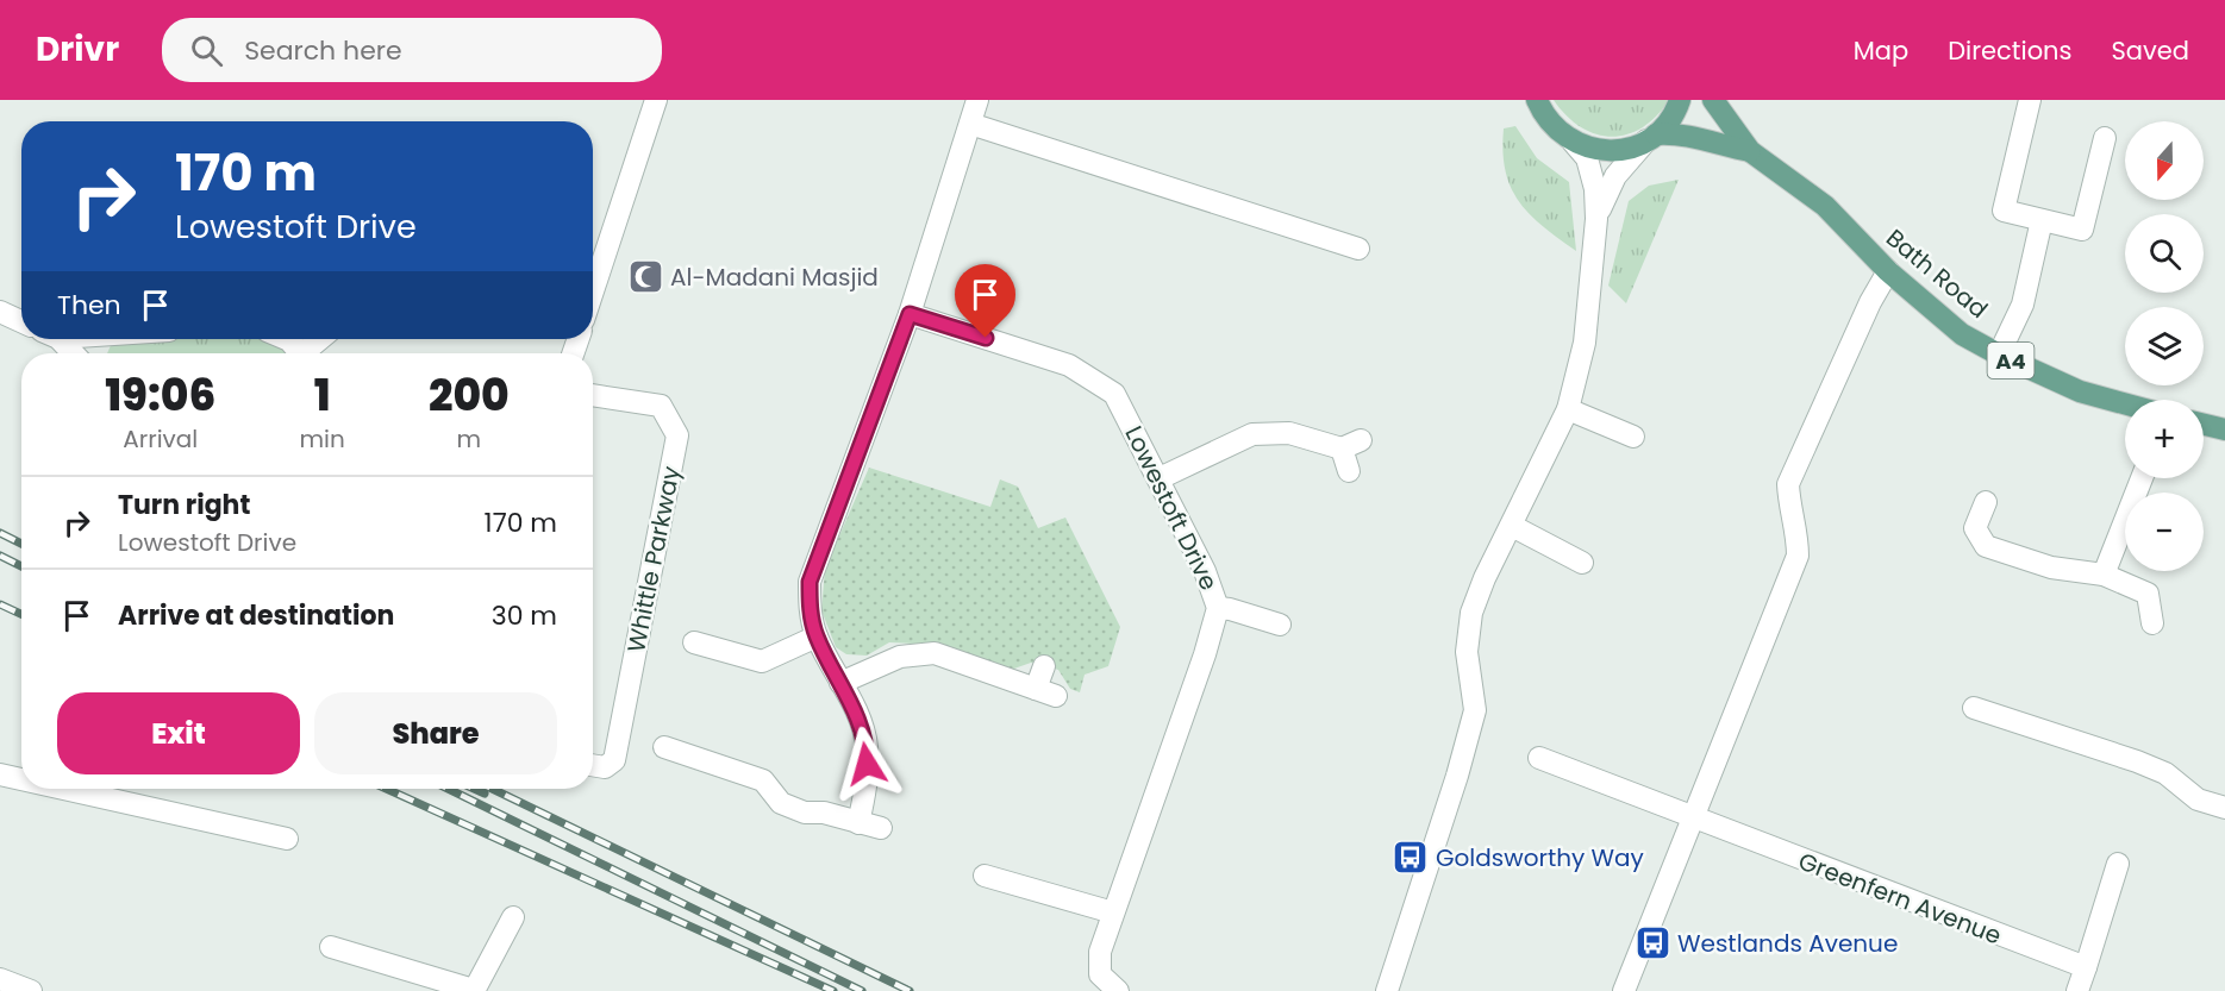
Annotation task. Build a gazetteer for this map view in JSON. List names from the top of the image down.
{
  "streets": {
    "main road": ["Bath Road", "A4"],
    "street": ["Lowestoft Drive", "Whittle Parkway", "Greenfern Avenue"]
  },
  "places": {
    "mosque": ["Al-Madani Masjid"],
    "bus stop": ["Goldsworthy Way", "Westlands Avenue"]
  },
  "north": "bottom",
  "page": {
    "header": "Drivr",
    "search": "Search here",
    "nav": ["Map", "Directions", "Saved"],
    "map_buttons": ["+", "−"],
    "turn": ["170 m", "Lowestoft Drive"],
    "then": "Then",
    "eta": [
      "19:06",
      "Arrival",
      "1",
      "min",
      "200",
      "m"
    ],
    "list": [
      {
        "name": "Turn right",
        "note": "Lowestoft Drive",
        "value": "170 m"
      },
      {
        "name": "Arrive at destination",
        "value": "30 m"
      }
    ],
    "buttons": ["Exit", "Share"]
  }
}
